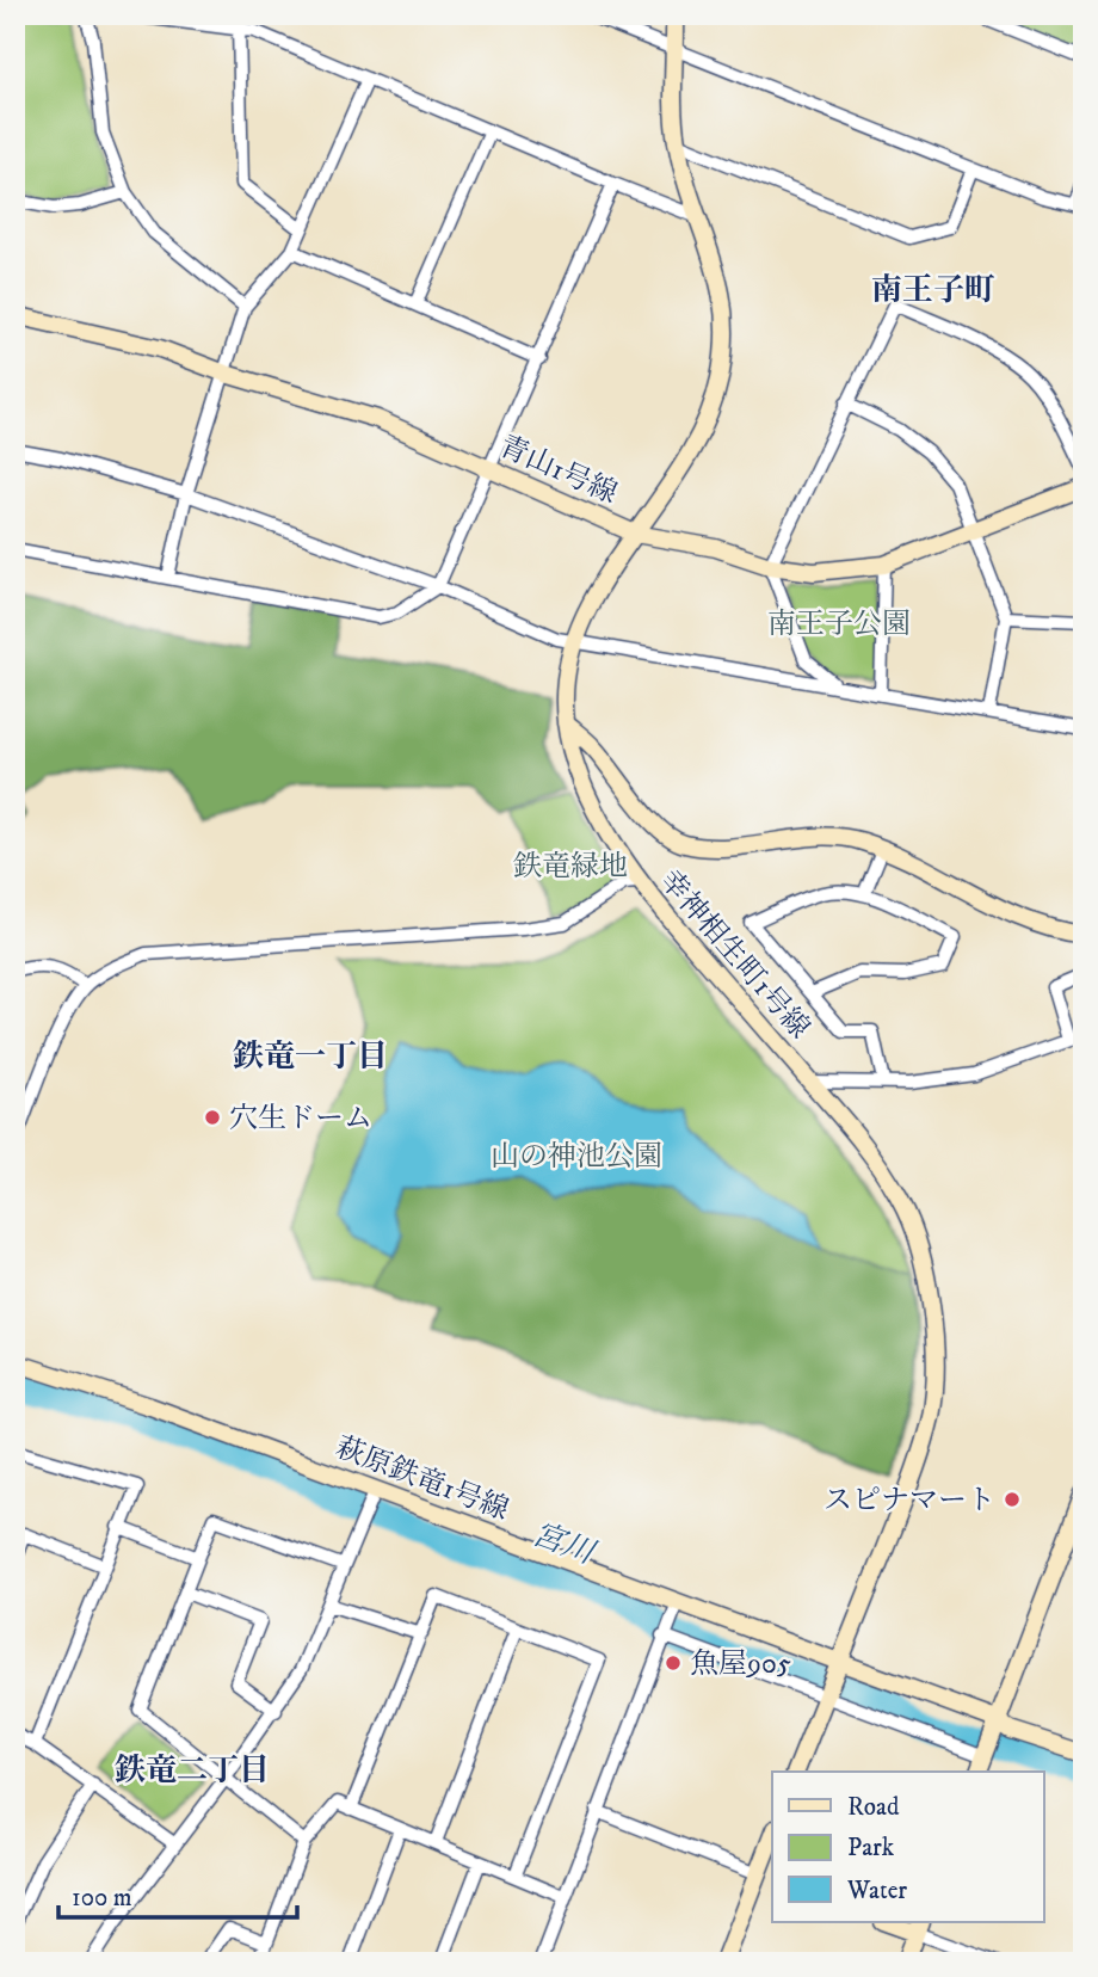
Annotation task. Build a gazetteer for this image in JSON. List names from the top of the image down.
{
  "streets": {
    "street": ["青山1号線", "幸神相生町1号線", "萩原鉄竜1号線"]
  },
  "crossings": [
    ["青山1号線", "幸神相生町1号線"],
    ["幸神相生町1号線", "萩原鉄竜1号線"]
  ],
  "districts": ["南王子町", "鉄竜一丁目", "鉄竜二丁目"],
  "water": ["宮川"],
  "parks": ["南王子公園", "鉄竜緑地", "山の神池公園"],
  "places": ["穴生ドーム", "スピナマート", "魚屋905"],
  "legend": ["Road", "Park", "Water"],
  "scale_bar": "100 m"
}
